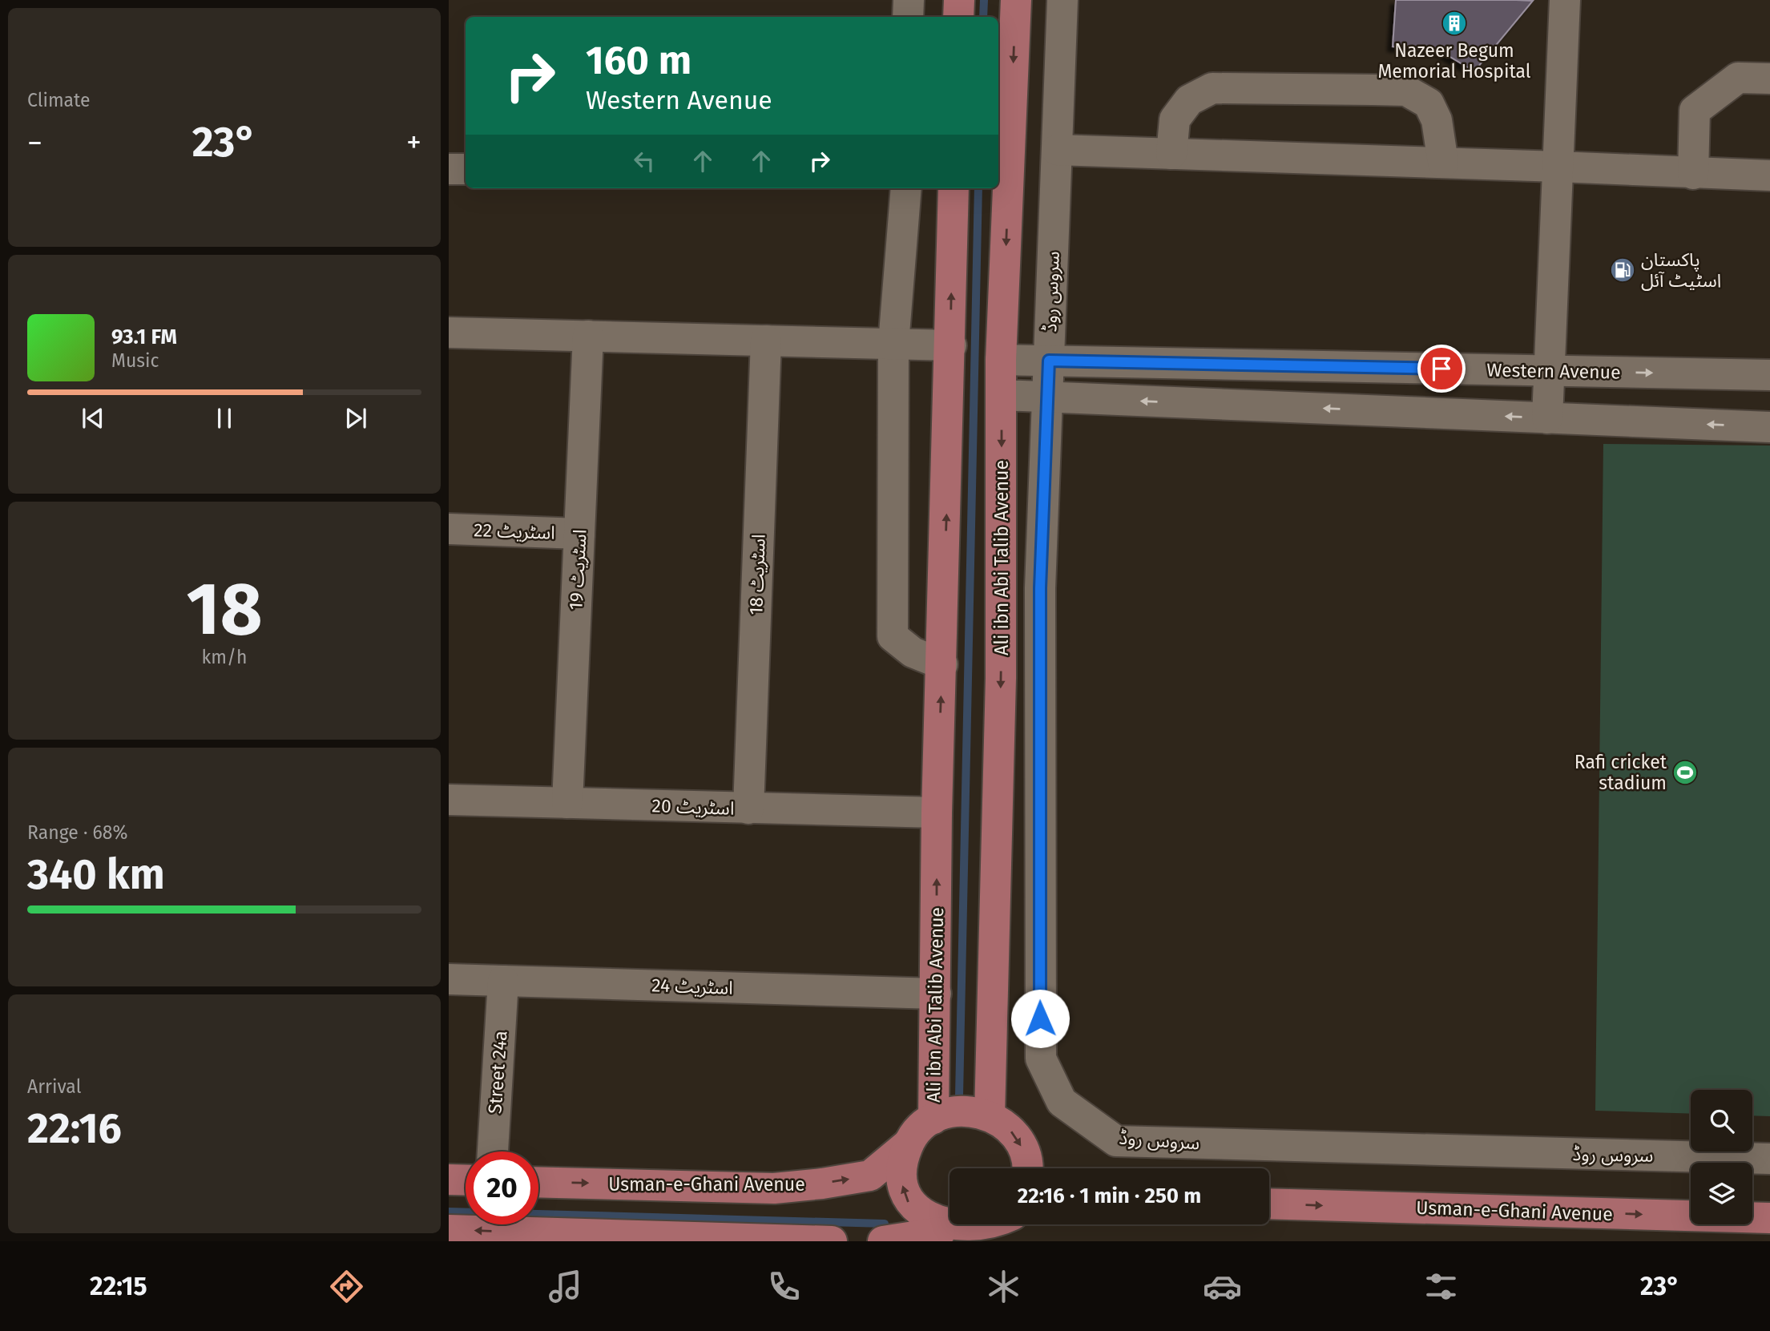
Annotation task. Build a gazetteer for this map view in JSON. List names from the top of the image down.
{
  "streets": {
    "main road": ["Ali ibn Abi Talib Avenue", "Usman-e-Ghani Avenue"],
    "street": [
      "سروس روڈ",
      "Western Avenue",
      "اسٹریٹ 22",
      "اسٹریٹ 19",
      "اسٹریٹ 18",
      "اسٹریٹ 20",
      "اسٹریٹ 24",
      "Street 24a"
    ]
  },
  "crossings": [
    ["سروس روڈ", "Western Avenue"],
    ["Western Avenue", "Ali ibn Abi Talib Avenue"],
    ["اسٹریٹ 22", "اسٹریٹ 19"],
    ["Ali ibn Abi Talib Avenue", "اسٹریٹ 20"],
    ["Ali ibn Abi Talib Avenue", "اسٹریٹ 24"],
    ["Ali ibn Abi Talib Avenue", "Usman-e-Ghani Avenue"],
    ["اسٹریٹ 19", "اسٹریٹ 20"],
    ["اسٹریٹ 18", "اسٹریٹ 20"],
    ["اسٹریٹ 24", "Street 24a"]
  ],
  "places": {
    "building": ["Nazeer Begum Memorial Hospital"],
    "fuel station": ["پاکستان اسٹیٹ آئل"],
    "sports": ["Rafi cricket stadium"]
  },
  "page": {
    "tile": [
      "Climate",
      ["18", "km/h"],
      ["Range · 68%", "340 km"],
      ["Arrival", "22:16"]
    ],
    "turn": ["160 m", "Western Avenue"],
    "heat": ["−", "23°", "+"],
    "song": ["93.1 FM", "Music"],
    "limit": "20",
    "trip": "22:16 · 1 min · 250 m",
    "tabs": ["22:15", "23°"]
  }
}
